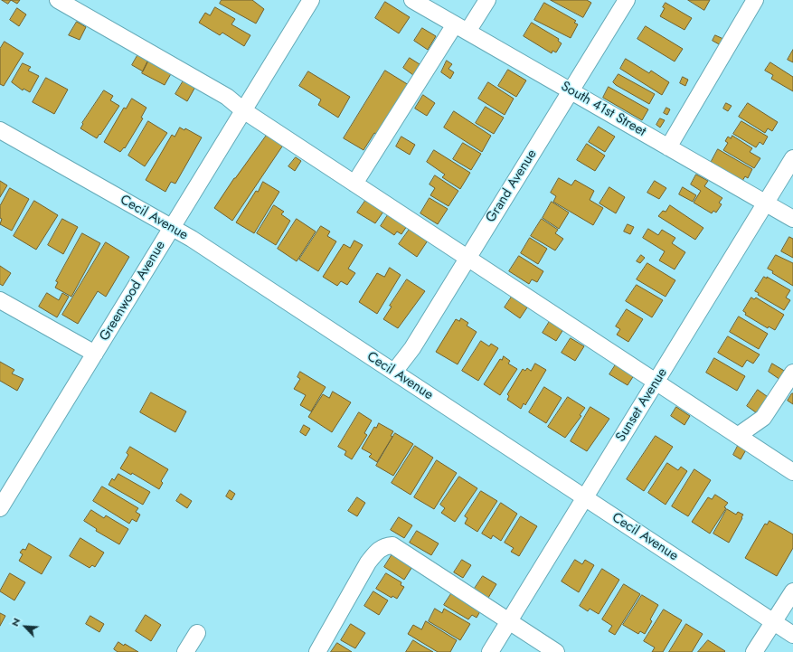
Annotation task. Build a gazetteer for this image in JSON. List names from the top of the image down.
{
  "streets": {
    "street": [
      "South 41st Street",
      "Grand Avenue",
      "Cecil Avenue",
      "Greenwood Avenue",
      "Sunset Avenue"
    ]
  },
  "crossings": [
    ["South 41st Street", "Grand Avenue"],
    ["South 41st Street", "Sunset Avenue"],
    ["Grand Avenue", "Cecil Avenue"],
    ["Cecil Avenue", "Greenwood Avenue"],
    ["Cecil Avenue", "Sunset Avenue"]
  ],
  "north": "top left"
}
